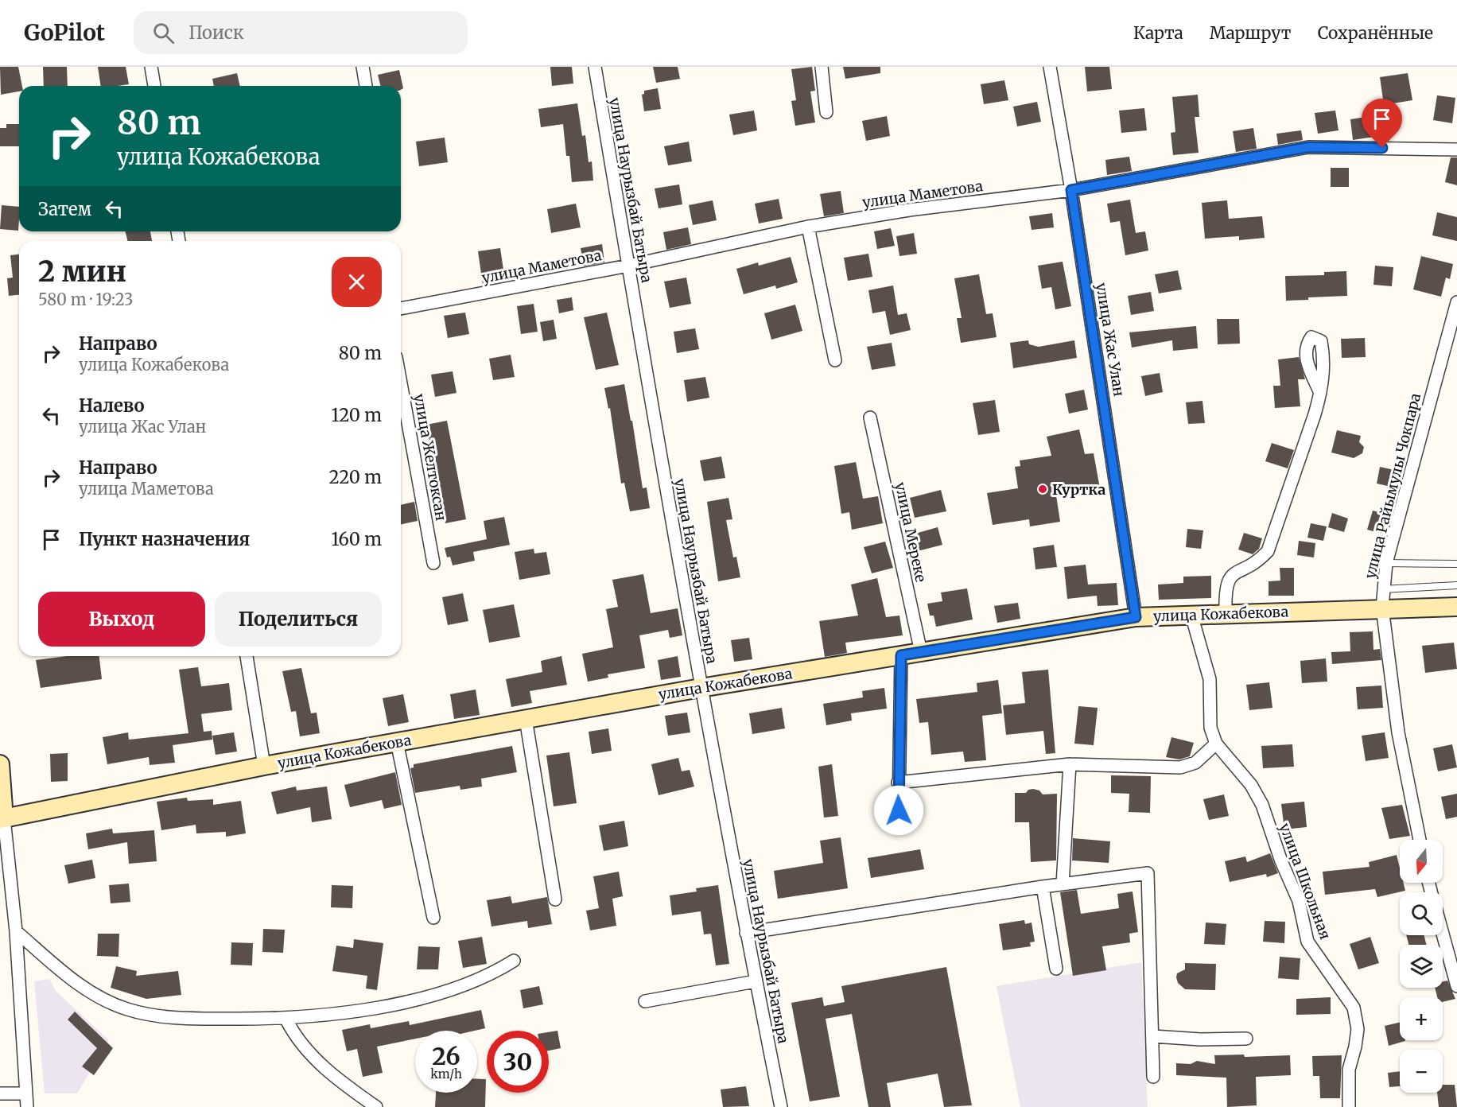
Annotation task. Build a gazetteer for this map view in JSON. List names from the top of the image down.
{
  "streets": {
    "main road": ["улица Кожабекова"],
    "street": [
      "улица Наурызбай Батыра",
      "улица Маметова",
      "улица Жас Улан",
      "улица Желтоксан",
      "улица Райымулы Чокпара",
      "улица Мереке",
      "улица Школьная"
    ]
  },
  "crossings": [
    ["улица Наурызбай Батыра", "улица Маметова"],
    ["улица Наурызбай Батыра", "улица Кожабекова"],
    ["улица Маметова", "улица Жас Улан"],
    ["улица Жас Улан", "улица Кожабекова"],
    ["улица Райымулы Чокпара", "улица Кожабекова"],
    ["улица Мереке", "улица Кожабекова"],
    ["улица Кожабекова", "улица Школьная"]
  ],
  "places": ["Куртка"],
  "north": "bottom",
  "page": {
    "header": "GoPilot",
    "search": "Поиск",
    "nav": ["Карта", "Маршрут", "Сохранённые"],
    "turn": ["80 m", "улица Кожабекова"],
    "then": "Затем",
    "heading": ["2 мин", "580 m · 19:23"],
    "list": [
      {
        "name": "Направо",
        "note": "улица Кожабекова",
        "value": "80 m"
      },
      {
        "name": "Налево",
        "note": "улица Жас Улан",
        "value": "120 m"
      },
      {
        "name": "Направо",
        "note": "улица Маметова",
        "value": "220 m"
      },
      {
        "name": "Пункт назначения",
        "value": "160 m"
      }
    ],
    "buttons": ["Выход", "Поделиться"],
    "map_buttons": ["+", "−"],
    "speed": "26 km/h",
    "limit": "30"
  }
}
